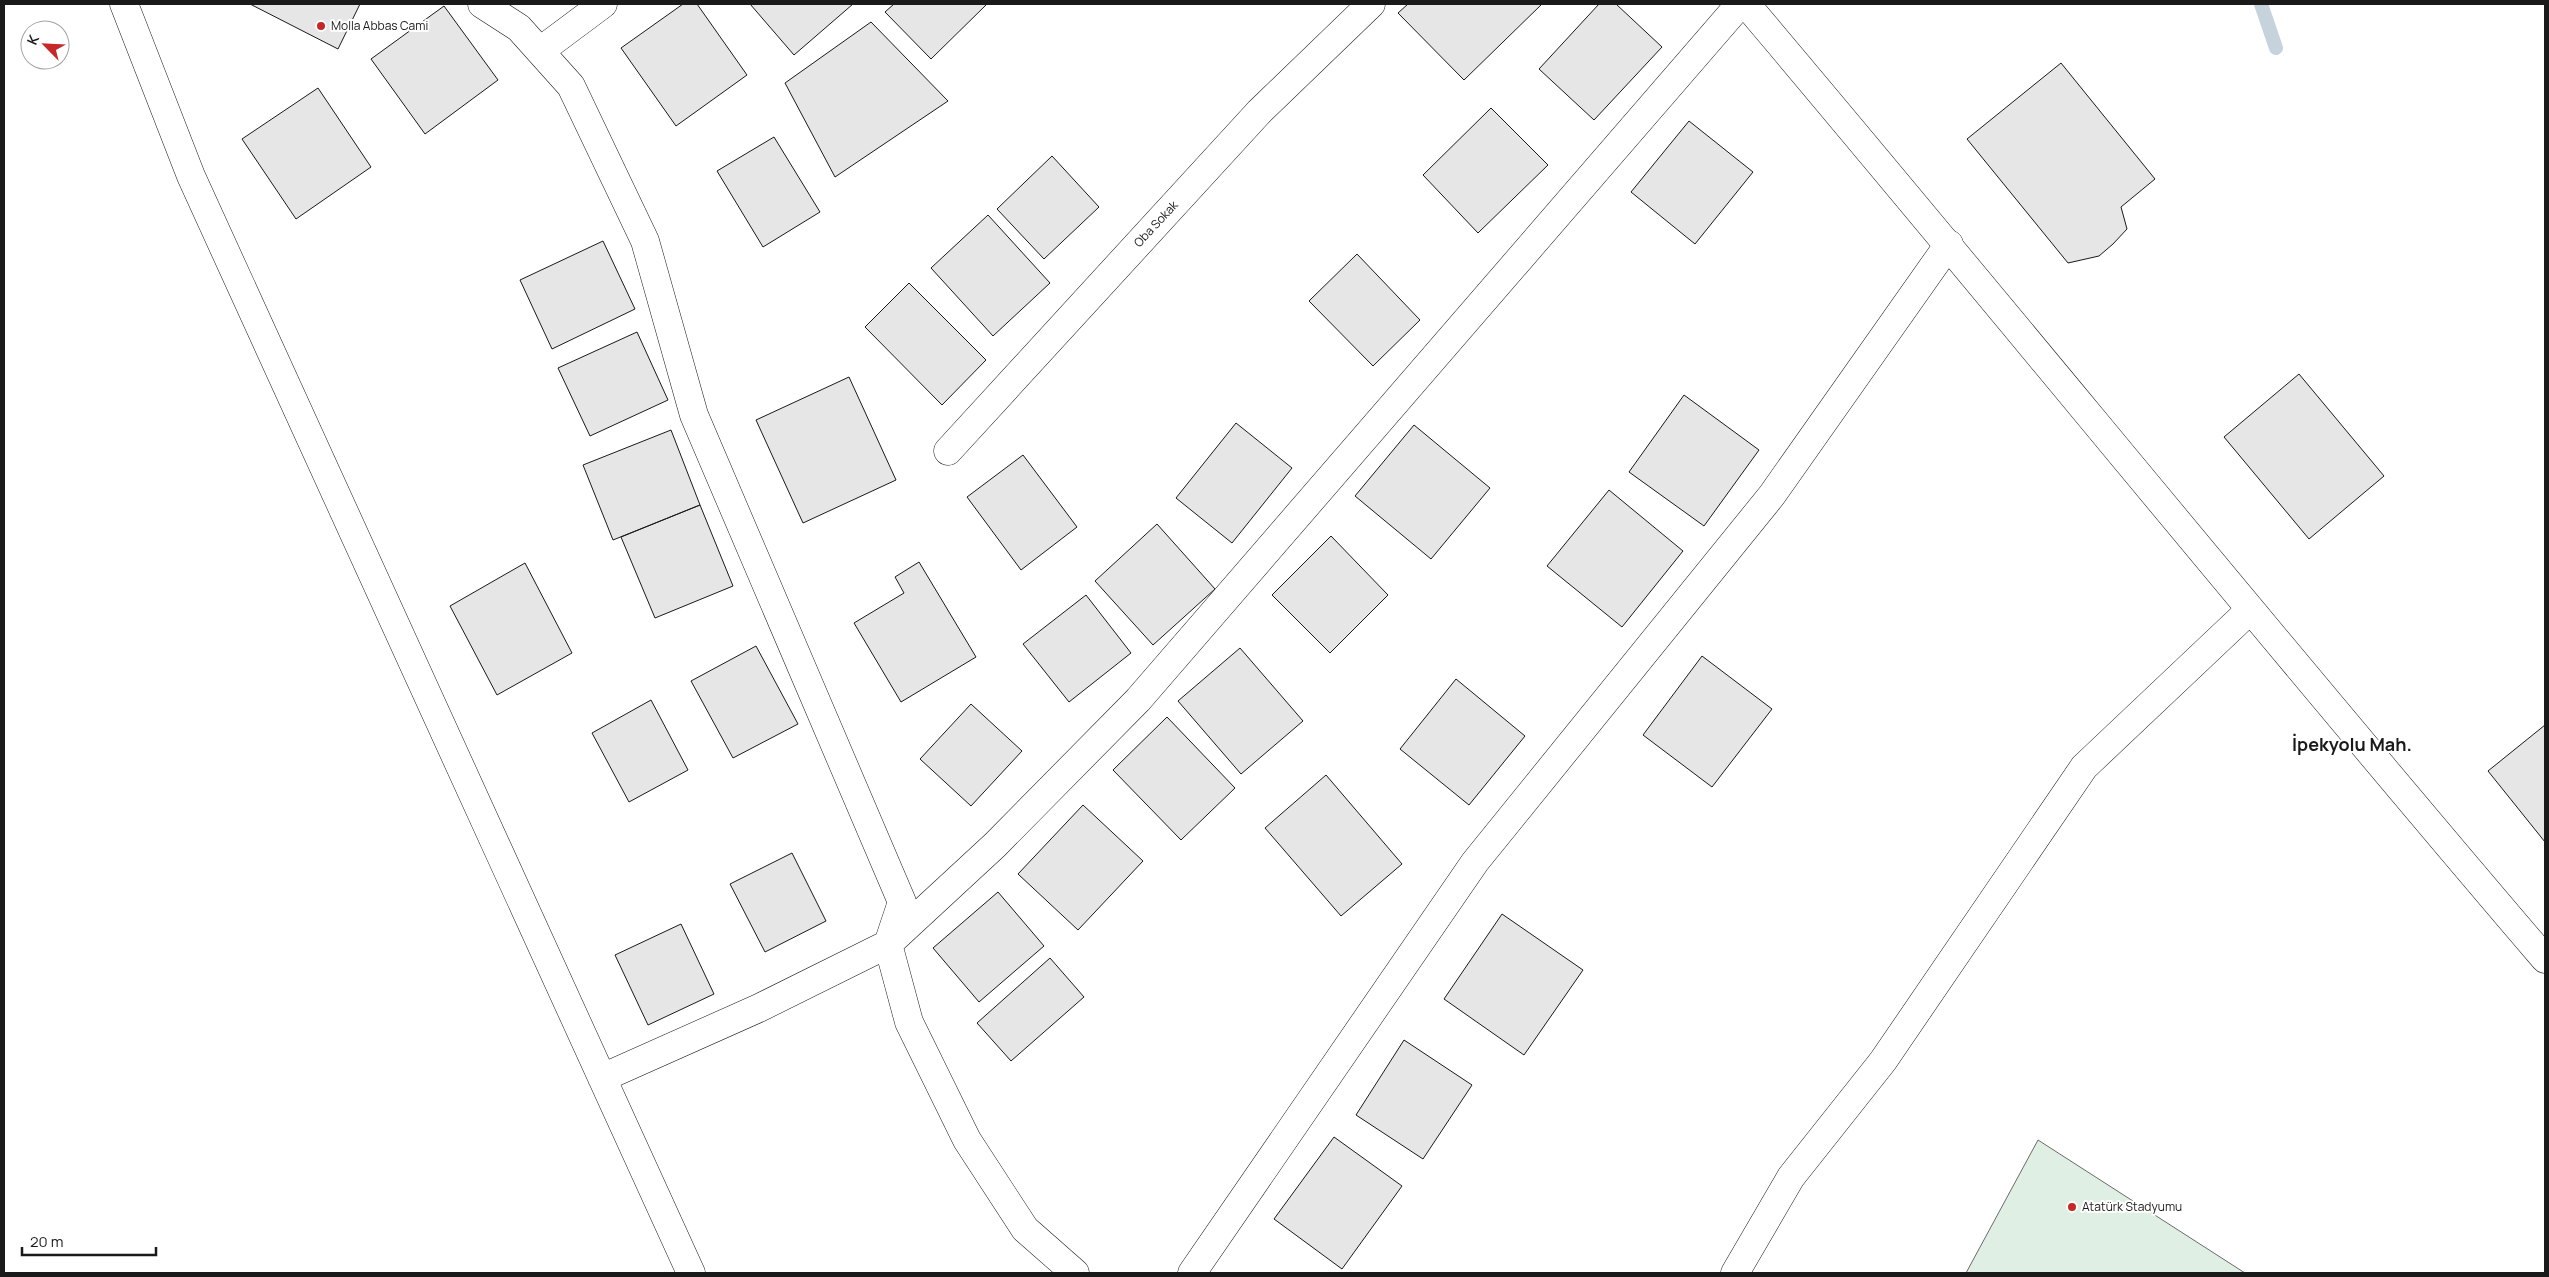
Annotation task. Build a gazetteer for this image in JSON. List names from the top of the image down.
{
  "streets": {
    "street": ["Oba Sokak"]
  },
  "districts": ["İpekyolu Mah."],
  "places": ["Molla Abbas Cami", "Atatürk Stadyumu"],
  "scale_bar": "20 m",
  "north": "top left"
}
